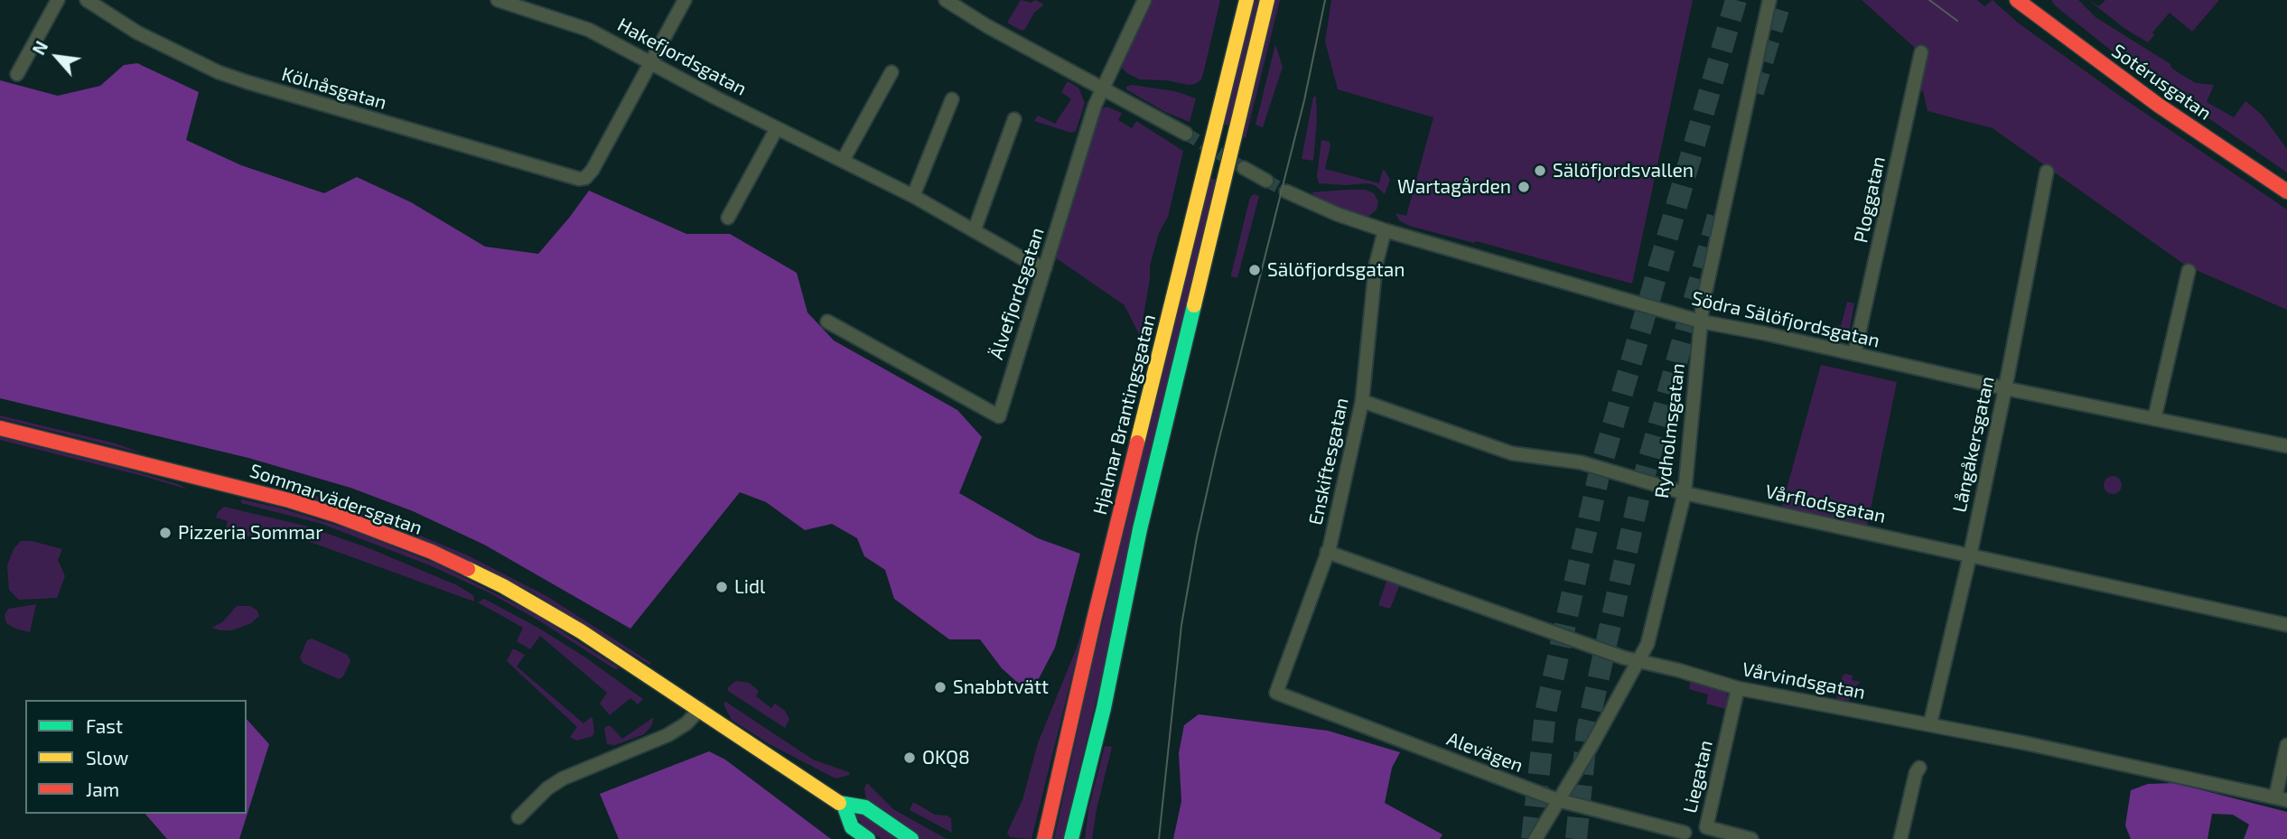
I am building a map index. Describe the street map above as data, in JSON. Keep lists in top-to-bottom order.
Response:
{
  "streets": {
    "main road": ["Sotérusgatan", "Hjalmar Brantingsgatan", "Sommarvädersgatan"],
    "street": [
      "Hakefjordsgatan",
      "Kölnåsgatan",
      "Ploggatan",
      "Älvefjordsgatan",
      "Södra Sälöfjordsgatan",
      "Rydholmsgatan",
      "Långåkersgatan",
      "Enskiftesgatan",
      "Vårflodsgatan",
      "Vårvindsgatan",
      "Alevägen",
      "Liegatan"
    ]
  },
  "crossings": [
    ["Hakefjordsgatan", "Kölnåsgatan"],
    ["Hakefjordsgatan", "Älvefjordsgatan"],
    ["Ploggatan", "Södra Sälöfjordsgatan"],
    ["Södra Sälöfjordsgatan", "Rydholmsgatan"],
    ["Södra Sälöfjordsgatan", "Långåkersgatan"],
    ["Södra Sälöfjordsgatan", "Enskiftesgatan"],
    ["Rydholmsgatan", "Vårflodsgatan"],
    ["Rydholmsgatan", "Vårvindsgatan"],
    ["Rydholmsgatan", "Alevägen"],
    ["Långåkersgatan", "Vårflodsgatan"],
    ["Långåkersgatan", "Vårvindsgatan"],
    ["Enskiftesgatan", "Vårflodsgatan"],
    ["Enskiftesgatan", "Vårvindsgatan"],
    ["Enskiftesgatan", "Alevägen"],
    ["Vårvindsgatan", "Liegatan"]
  ],
  "places": [
    "Sälöfjordsvallen",
    "Wartagården",
    "Sälöfjordsgatan",
    "Pizzeria Sommar",
    "Lidl",
    "Snabbtvätt",
    "OKQ8"
  ],
  "legend": ["Fast", "Slow", "Jam"],
  "north": "top left"
}
